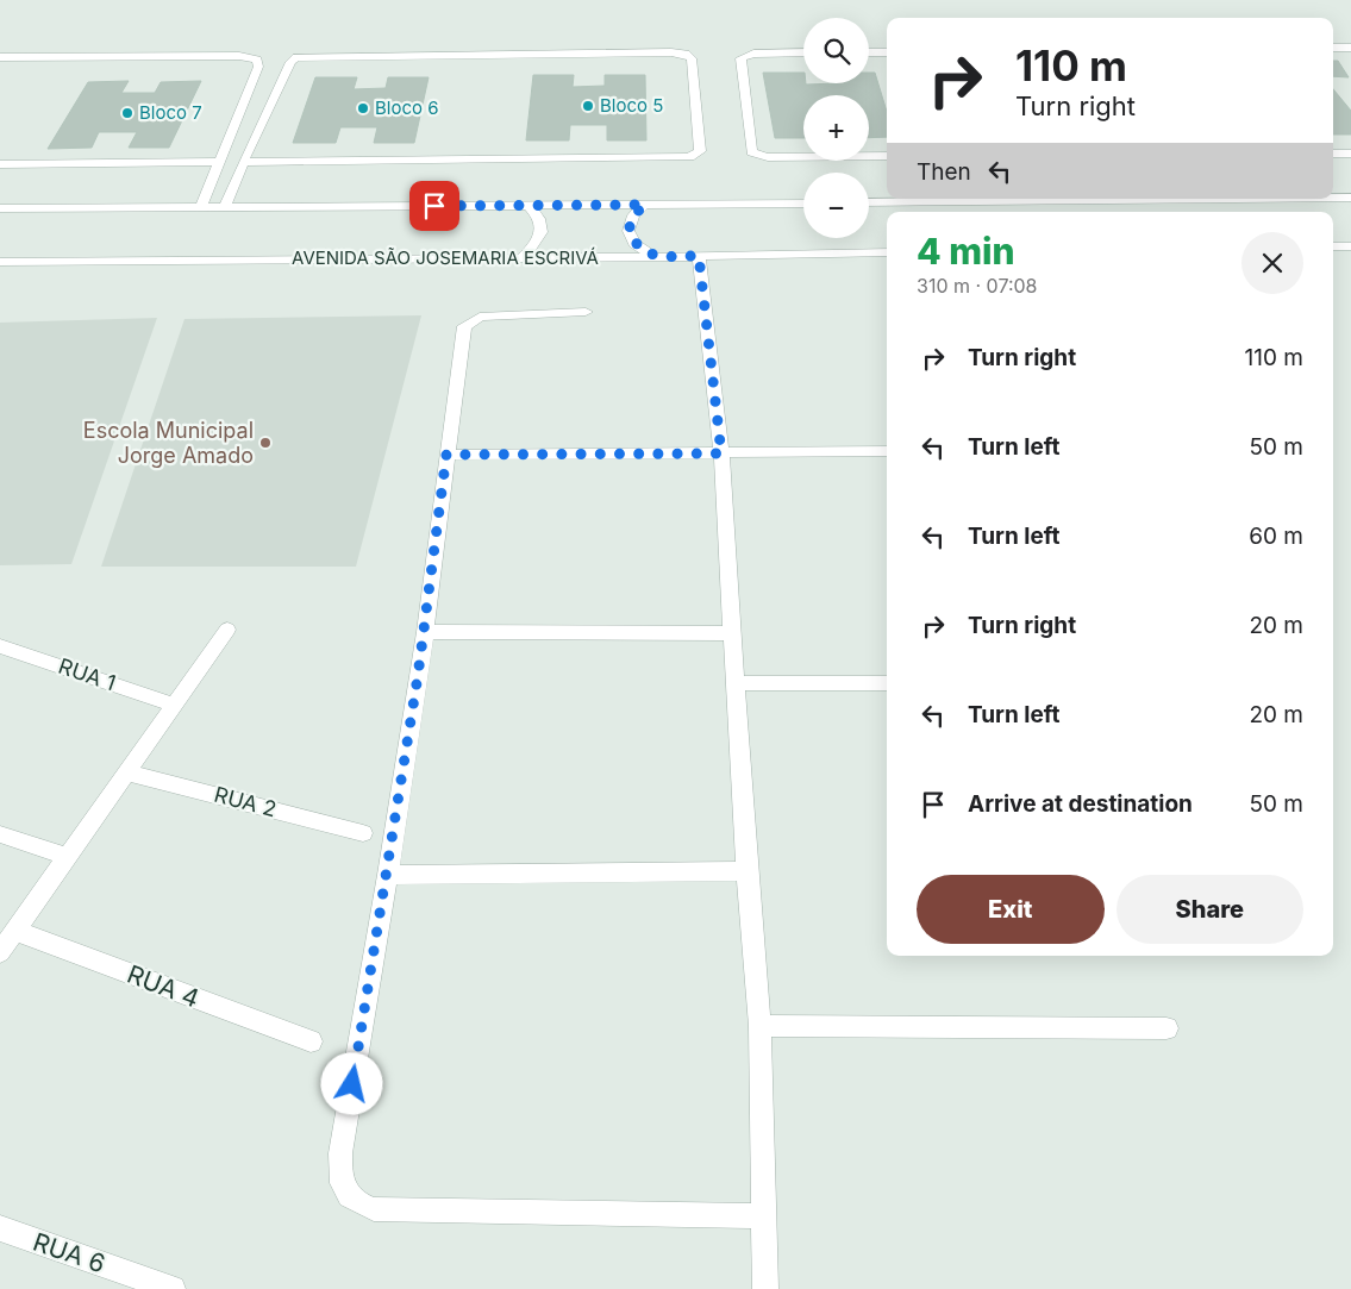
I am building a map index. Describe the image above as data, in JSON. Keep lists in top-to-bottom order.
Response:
{
  "streets": {
    "street": [
      "AVENIDA SÃO JOSEMARIA ESCRIVÁ",
      "RUA 1",
      "RUA 2",
      "RUA 4",
      "RUA 6"
    ]
  },
  "places": [
    "Bloco 5",
    "Bloco 6",
    "Bloco 7",
    "Escola Municipal Jorge Amado"
  ],
  "page": {
    "map_buttons": ["+", "−"],
    "turn": ["110 m", "Turn right"],
    "then": "Then",
    "heading": ["4 min", "310 m · 07:08"],
    "list": [
      {
        "name": "Turn right",
        "value": "110 m"
      },
      {
        "name": "Turn left",
        "value": "50 m"
      },
      {
        "name": "Turn left",
        "value": "60 m"
      },
      {
        "name": "Turn right",
        "value": "20 m"
      },
      {
        "name": "Turn left",
        "value": "20 m"
      },
      {
        "name": "Arrive at destination",
        "value": "50 m"
      }
    ],
    "buttons": ["Exit", "Share"]
  }
}
